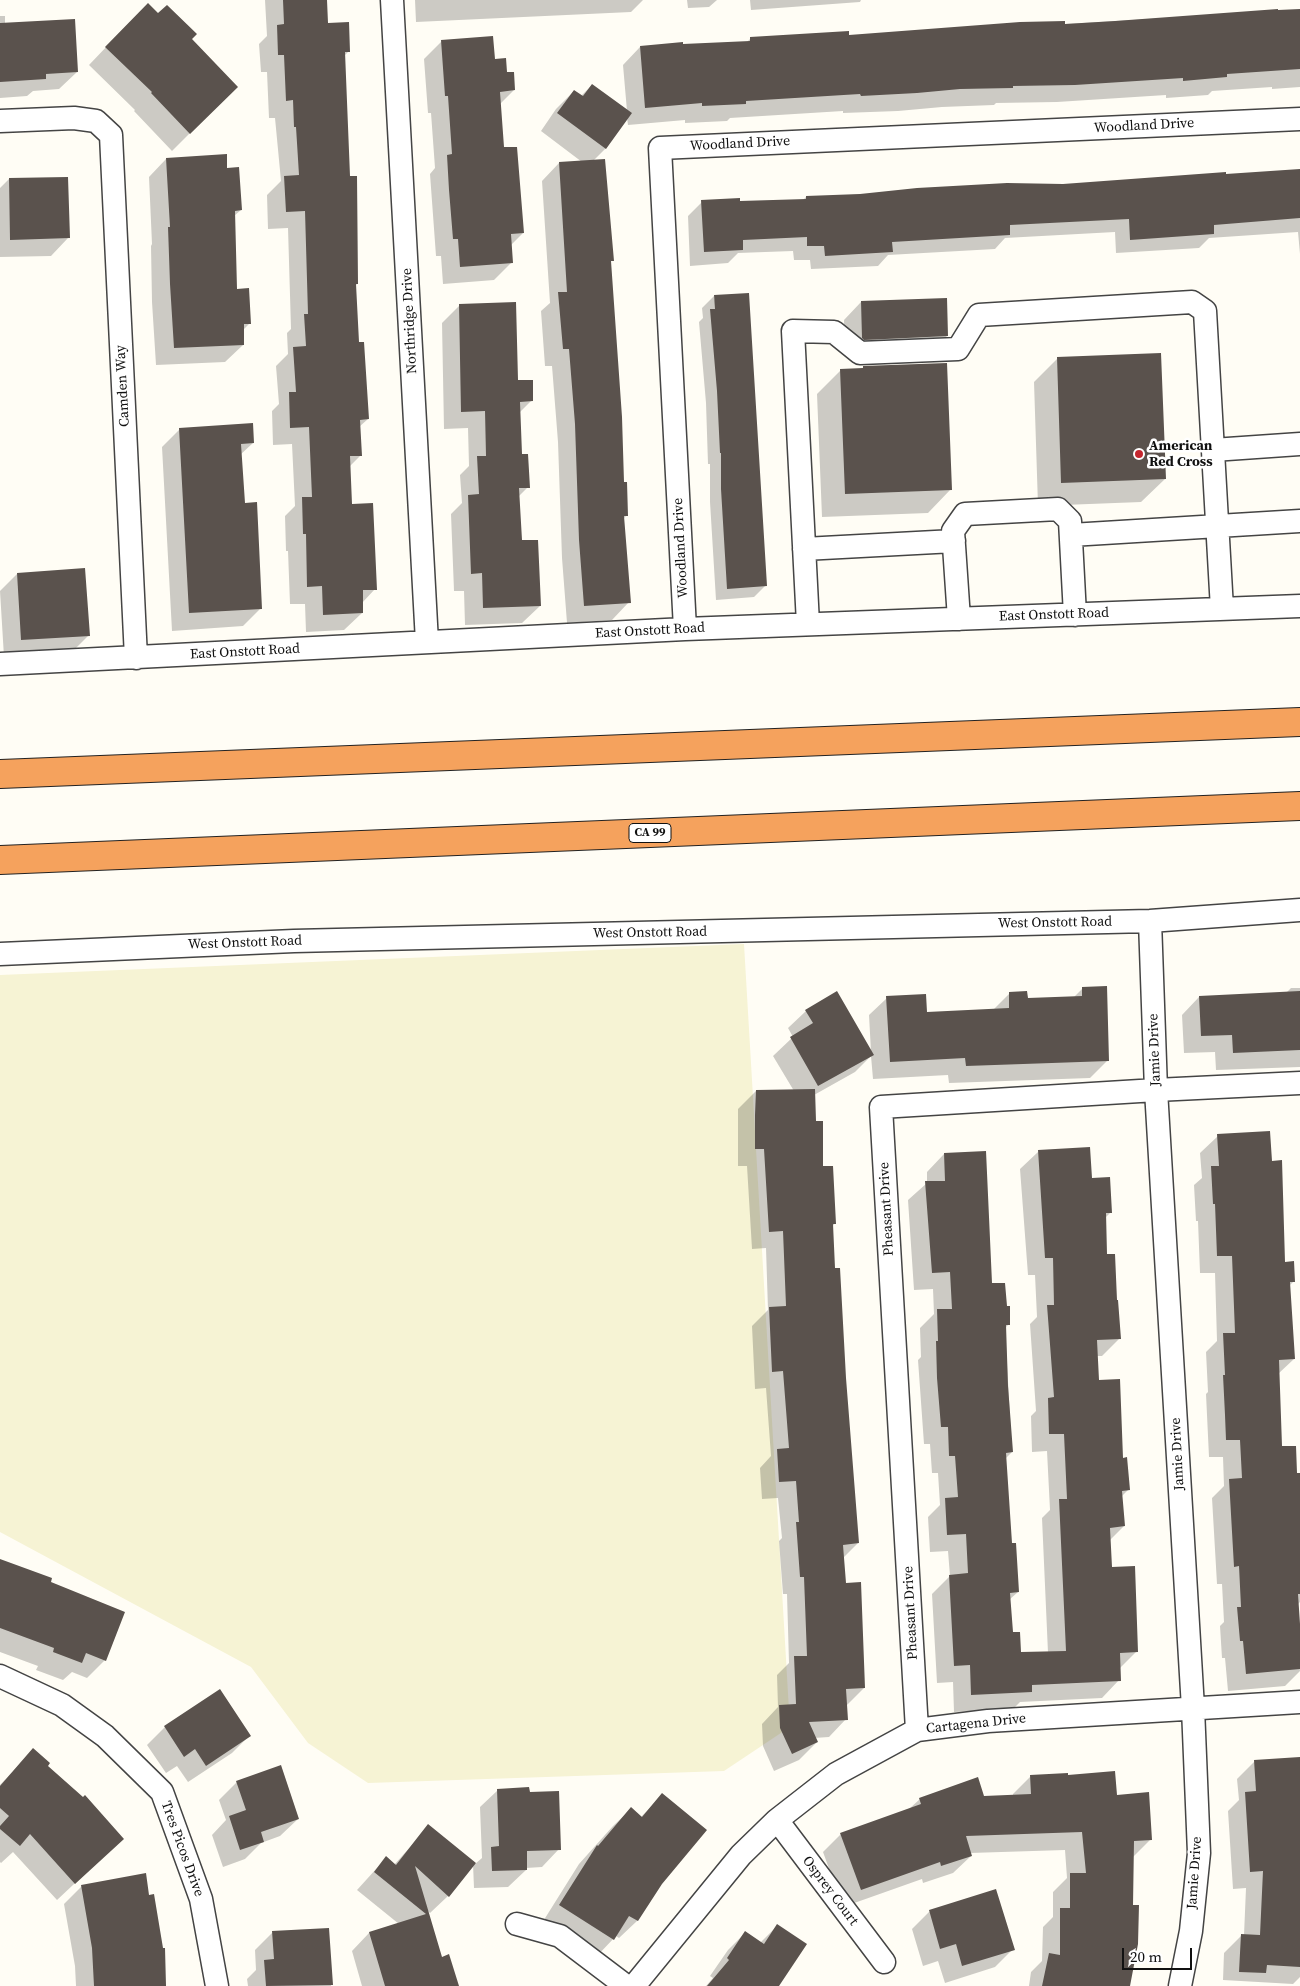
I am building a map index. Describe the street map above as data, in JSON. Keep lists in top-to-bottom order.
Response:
{
  "streets": {
    "highway": ["CA 99"],
    "street": [
      "Woodland Drive",
      "Northridge Drive",
      "Camden Way",
      "East Onstott Road",
      "West Onstott Road",
      "Jamie Drive",
      "Pheasant Drive",
      "Cartagena Drive",
      "Tres Picos Drive",
      "Osprey Court"
    ]
  },
  "crossings": [
    ["Woodland Drive", "East Onstott Road"],
    ["Northridge Drive", "East Onstott Road"],
    ["Camden Way", "East Onstott Road"],
    ["West Onstott Road", "Jamie Drive"],
    ["Jamie Drive", "Pheasant Drive"],
    ["Jamie Drive", "Cartagena Drive"],
    ["Pheasant Drive", "Cartagena Drive"],
    ["Cartagena Drive", "Osprey Court"]
  ],
  "places": ["American Red Cross"],
  "scale_bar": "20 m"
}
